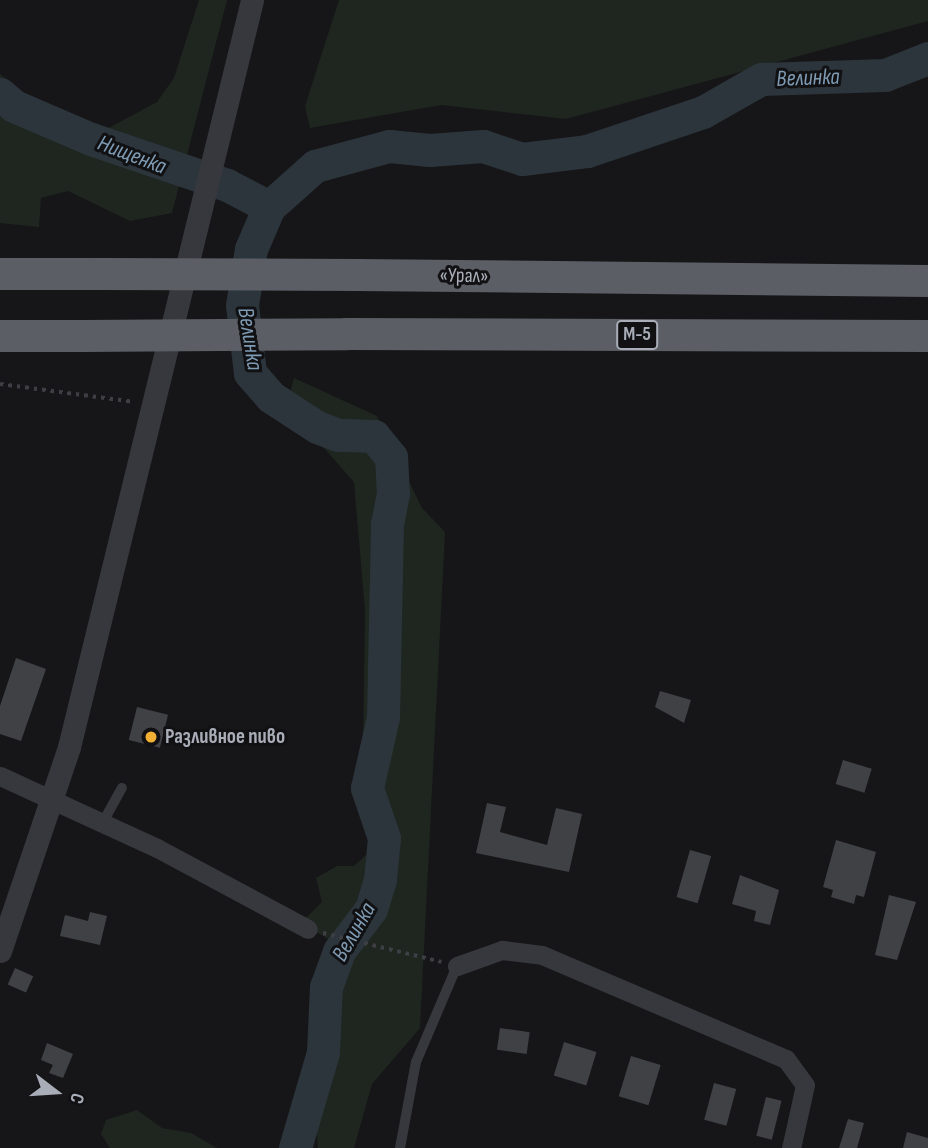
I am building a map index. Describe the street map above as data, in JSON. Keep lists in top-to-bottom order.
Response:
{
  "streets": {
    "highway": ["«Урал»", "М-5"]
  },
  "water": ["Велинка", "Нищенка"],
  "places": ["Разливное пиво"],
  "north": "right"
}
